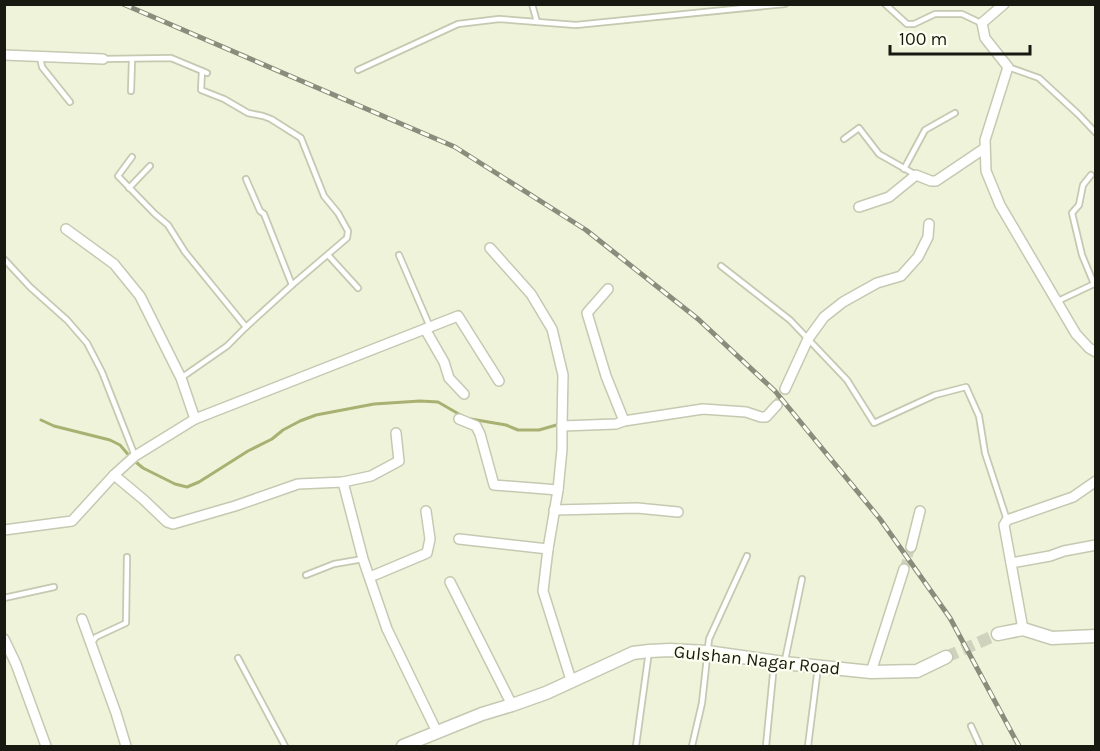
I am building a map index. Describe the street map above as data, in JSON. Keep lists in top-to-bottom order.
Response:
{
  "streets": {
    "street": ["Gulshan Nagar Road"]
  },
  "scale_bar": "100 m"
}
